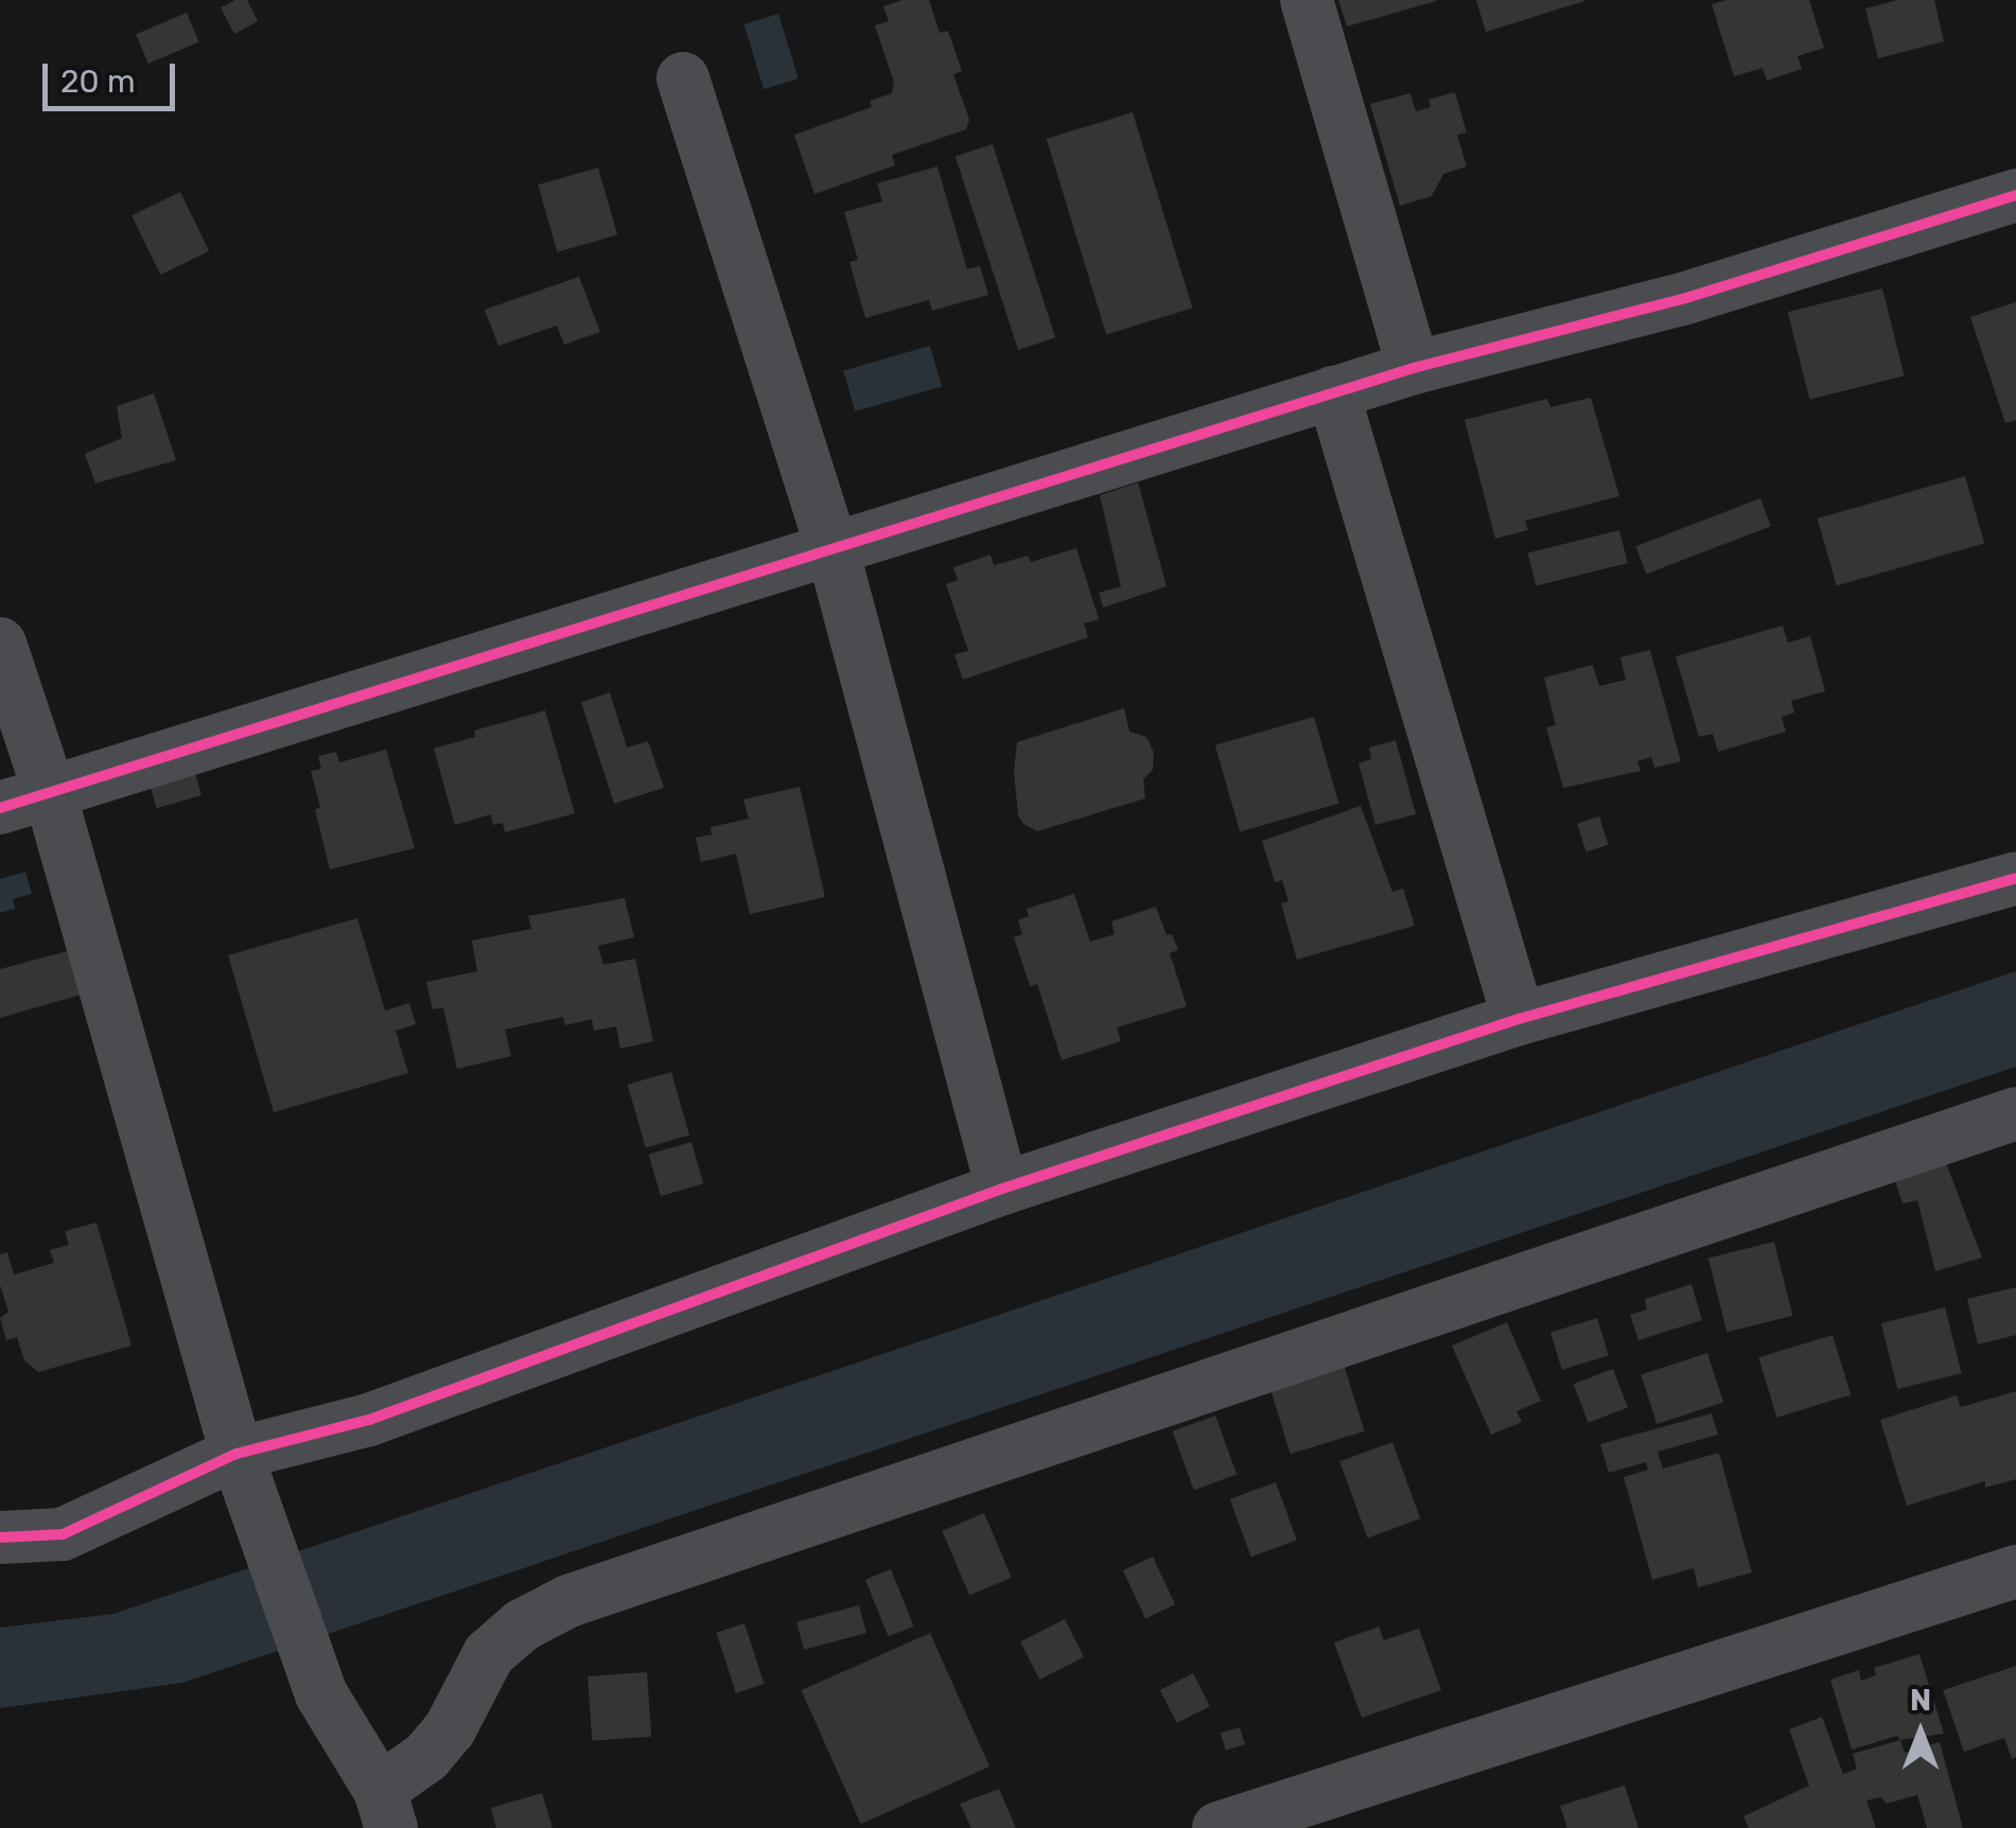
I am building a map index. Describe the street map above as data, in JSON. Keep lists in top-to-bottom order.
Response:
{
  "scale_bar": "20 m",
  "north": "top"
}
